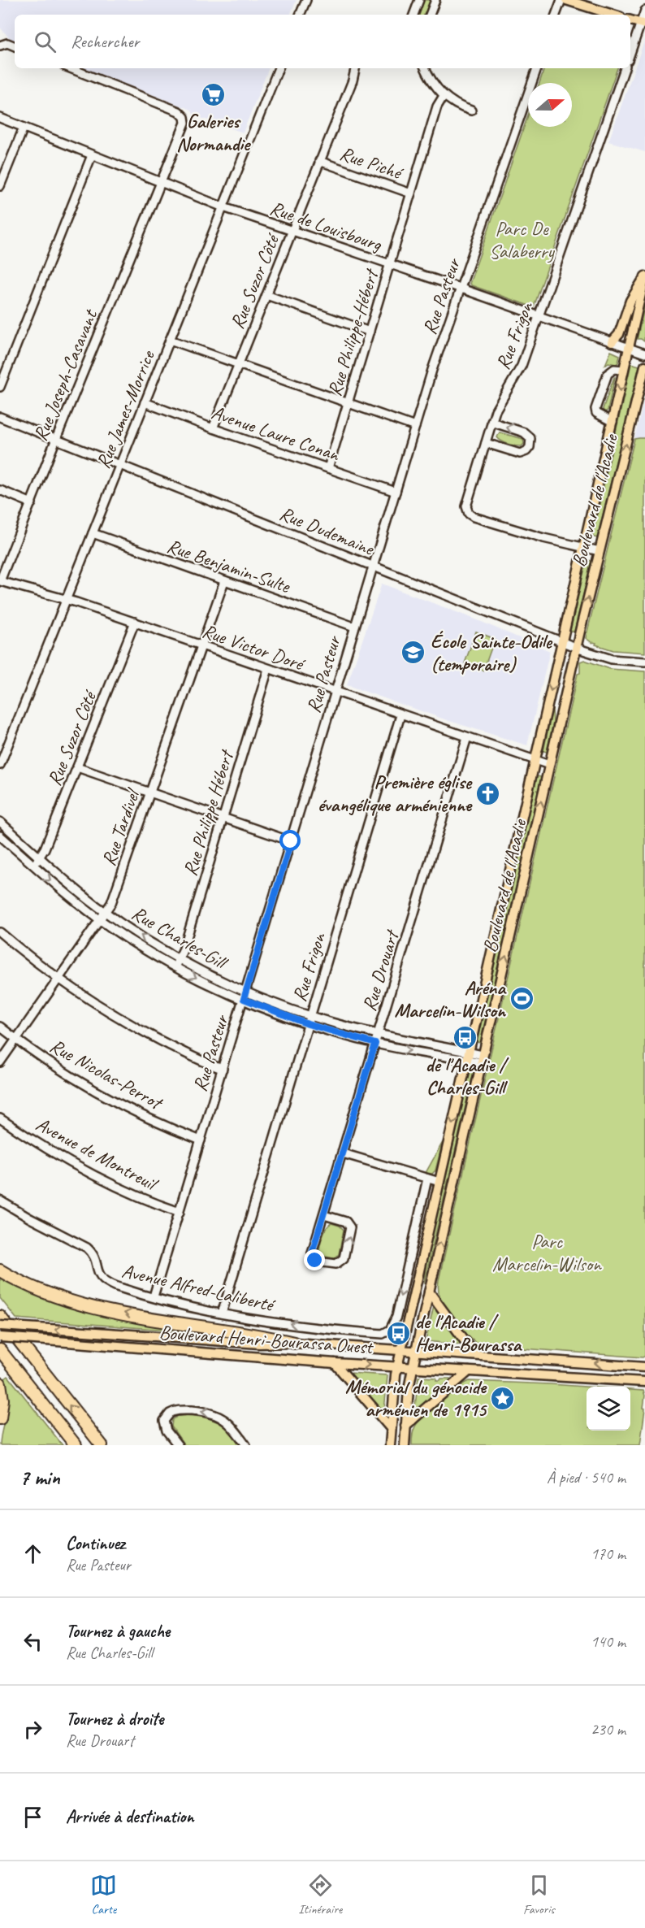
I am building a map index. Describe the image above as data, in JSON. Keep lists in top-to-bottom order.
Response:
{
  "streets": {
    "main road": ["Boulevard de l'Acadie", "Boulevard Henri-Bourassa Ouest"],
    "street": [
      "Rue Piché",
      "Rue de Louisbourg",
      "Rue Suzor Côté",
      "Rue Pasteur",
      "Rue Philippe-Hébert",
      "Rue Frigon",
      "Rue Joseph-Casavant",
      "Rue James-Morrice",
      "Avenue Laure Conan",
      "Rue Dudemaine",
      "Rue Benjamin-Sulte",
      "Rue Victor Doré",
      "Rue Philippe Hébert",
      "Rue Tardivel",
      "Rue Charles-Gill",
      "Rue Drouart",
      "Rue Nicolas-Perrot",
      "Avenue de Montreuil",
      "Avenue Alfred-Laliberté"
    ]
  },
  "crossings": [
    ["Rue Piché", "Rue Suzor Côté"],
    ["Rue Piché", "Rue Philippe-Hébert"],
    ["Rue de Louisbourg", "Rue Suzor Côté"],
    ["Rue de Louisbourg", "Rue Pasteur"],
    ["Rue de Louisbourg", "Rue Philippe-Hébert"],
    ["Rue de Louisbourg", "Rue Frigon"],
    ["Rue de Louisbourg", "Rue Joseph-Casavant"],
    ["Rue de Louisbourg", "Rue James-Morrice"],
    ["Rue de Louisbourg", "Boulevard de l'Acadie"],
    ["Rue Suzor Côté", "Avenue Laure Conan"],
    ["Rue Suzor Côté", "Rue Victor Doré"],
    ["Rue Suzor Côté", "Rue Charles-Gill"],
    ["Rue Pasteur", "Avenue Laure Conan"],
    ["Rue Pasteur", "Rue Dudemaine"],
    ["Rue Pasteur", "Rue Benjamin-Sulte"],
    ["Rue Pasteur", "Rue Victor Doré"],
    ["Rue Pasteur", "Rue Charles-Gill"],
    ["Rue Pasteur", "Rue Nicolas-Perrot"],
    ["Rue Pasteur", "Avenue de Montreuil"],
    ["Rue Pasteur", "Avenue Alfred-Laliberté"],
    ["Rue Philippe-Hébert", "Avenue Laure Conan"],
    ["Rue Frigon", "Boulevard de l'Acadie"],
    ["Rue Frigon", "Rue Victor Doré"],
    ["Rue Frigon", "Rue Charles-Gill"],
    ["Rue Frigon", "Avenue Alfred-Laliberté"],
    ["Rue Joseph-Casavant", "Rue Dudemaine"],
    ["Rue Joseph-Casavant", "Rue Victor Doré"],
    ["Rue James-Morrice", "Avenue Laure Conan"],
    ["Rue James-Morrice", "Rue Dudemaine"],
    ["Rue James-Morrice", "Rue Benjamin-Sulte"],
    ["Rue James-Morrice", "Rue Victor Doré"],
    ["Boulevard de l'Acadie", "Rue Dudemaine"],
    ["Boulevard de l'Acadie", "Rue Victor Doré"],
    ["Boulevard de l'Acadie", "Rue Charles-Gill"],
    ["Boulevard de l'Acadie", "Boulevard Henri-Bourassa Ouest"],
    ["Rue Benjamin-Sulte", "Rue Tardivel"],
    ["Rue Victor Doré", "Rue Philippe Hébert"],
    ["Rue Victor Doré", "Rue Tardivel"],
    ["Rue Victor Doré", "Rue Drouart"],
    ["Rue Philippe Hébert", "Rue Charles-Gill"],
    ["Rue Tardivel", "Rue Charles-Gill"],
    ["Rue Tardivel", "Rue Nicolas-Perrot"],
    ["Rue Charles-Gill", "Rue Drouart"]
  ],
  "parks": ["Parc De Salaberry", "Parc Marcelin-Wilson"],
  "places": {
    "supermarket": ["Galeries Normandie"],
    "school or university": ["École Sainte-Odile (temporaire)"],
    "church": ["Première église évangélique arménienne"],
    "sports": ["Aréna Marcelin-Wilson"],
    "bus stop": ["de l'Acadie / Charles-Gill", "de l'Acadie / Henri-Bourassa"],
    "place": ["Mémorial du génocide arménien de 1915"]
  },
  "north": "right",
  "page": {
    "search": "Rechercher",
    "heading": ["7 min", "À pied · 540 m"],
    "list": [
      ["Continuez", "Rue Pasteur", "170 m"],
      ["Tournez à gauche", "Rue Charles-Gill", "140 m"],
      ["Tournez à droite", "Rue Drouart", "230 m"],
      "Arrivée à destination"
    ],
    "nav": ["Carte", "Itinéraire", "Favoris"]
  }
}
